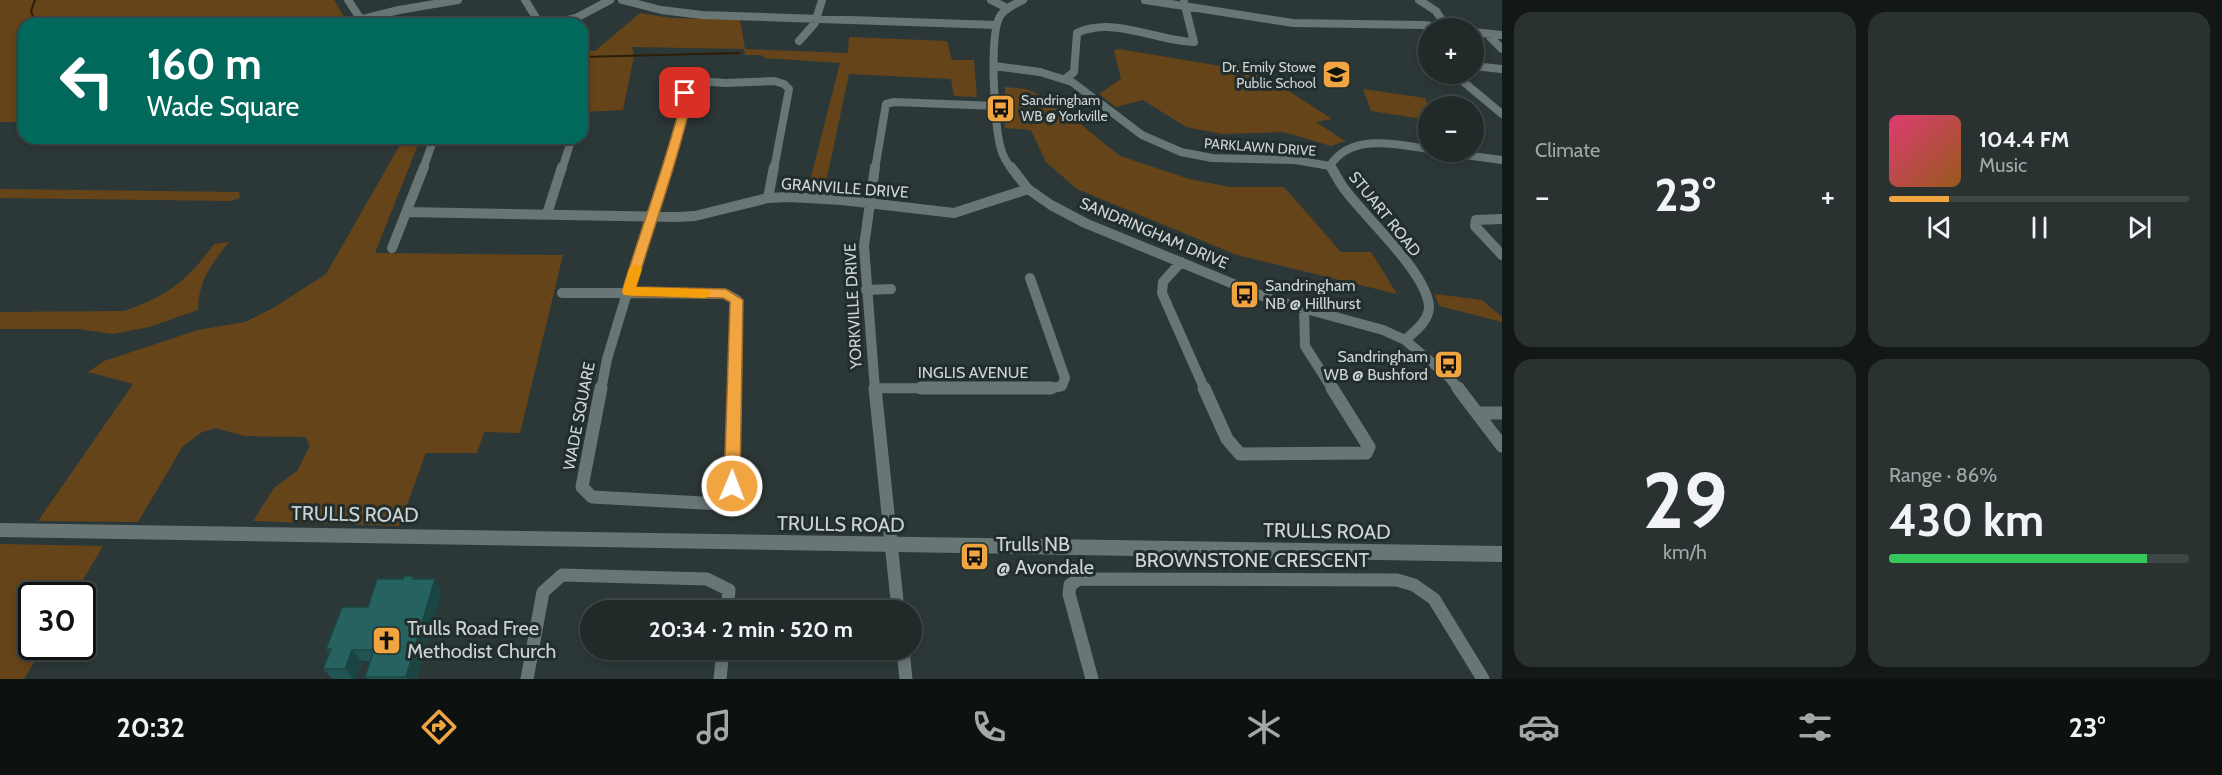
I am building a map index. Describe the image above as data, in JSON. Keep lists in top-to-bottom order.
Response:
{
  "streets": {
    "street": [
      "PARKLAWN DRIVE",
      "GRANVILLE DRIVE",
      "STUART ROAD",
      "SANDRINGHAM DRIVE",
      "YORKVILLE DRIVE",
      "INGLIS AVENUE",
      "WADE SQUARE",
      "TRULLS ROAD",
      "BROWNSTONE CRESCENT"
    ]
  },
  "crossings": [
    ["PARKLAWN DRIVE", "STUART ROAD"],
    ["PARKLAWN DRIVE", "SANDRINGHAM DRIVE"],
    ["GRANVILLE DRIVE", "SANDRINGHAM DRIVE"],
    ["GRANVILLE DRIVE", "YORKVILLE DRIVE"],
    ["GRANVILLE DRIVE", "WADE SQUARE"],
    ["STUART ROAD", "SANDRINGHAM DRIVE"],
    ["SANDRINGHAM DRIVE", "YORKVILLE DRIVE"],
    ["YORKVILLE DRIVE", "INGLIS AVENUE"],
    ["YORKVILLE DRIVE", "TRULLS ROAD"]
  ],
  "places": {
    "school or university": ["Dr. Emily Stowe Public School"],
    "bus stop": [
      "Sandringham WB @ Yorkville",
      "Sandringham NB @ Hillhurst",
      "Sandringham WB @ Bushford",
      "Trulls NB @ Avondale"
    ],
    "church": ["Trulls Road Free Methodist Church"]
  },
  "page": {
    "tile": [
      "Climate",
      ["29", "km/h"],
      ["Range · 86%", "430 km"]
    ],
    "map_buttons": ["+", "−"],
    "turn": ["160 m", "Wade Square"],
    "song": ["104.4 FM", "Music"],
    "heat": ["−", "23°", "+"],
    "limit": "30",
    "trip": "20:34 · 2 min · 520 m",
    "tabs": ["20:32", "23°"]
  }
}
